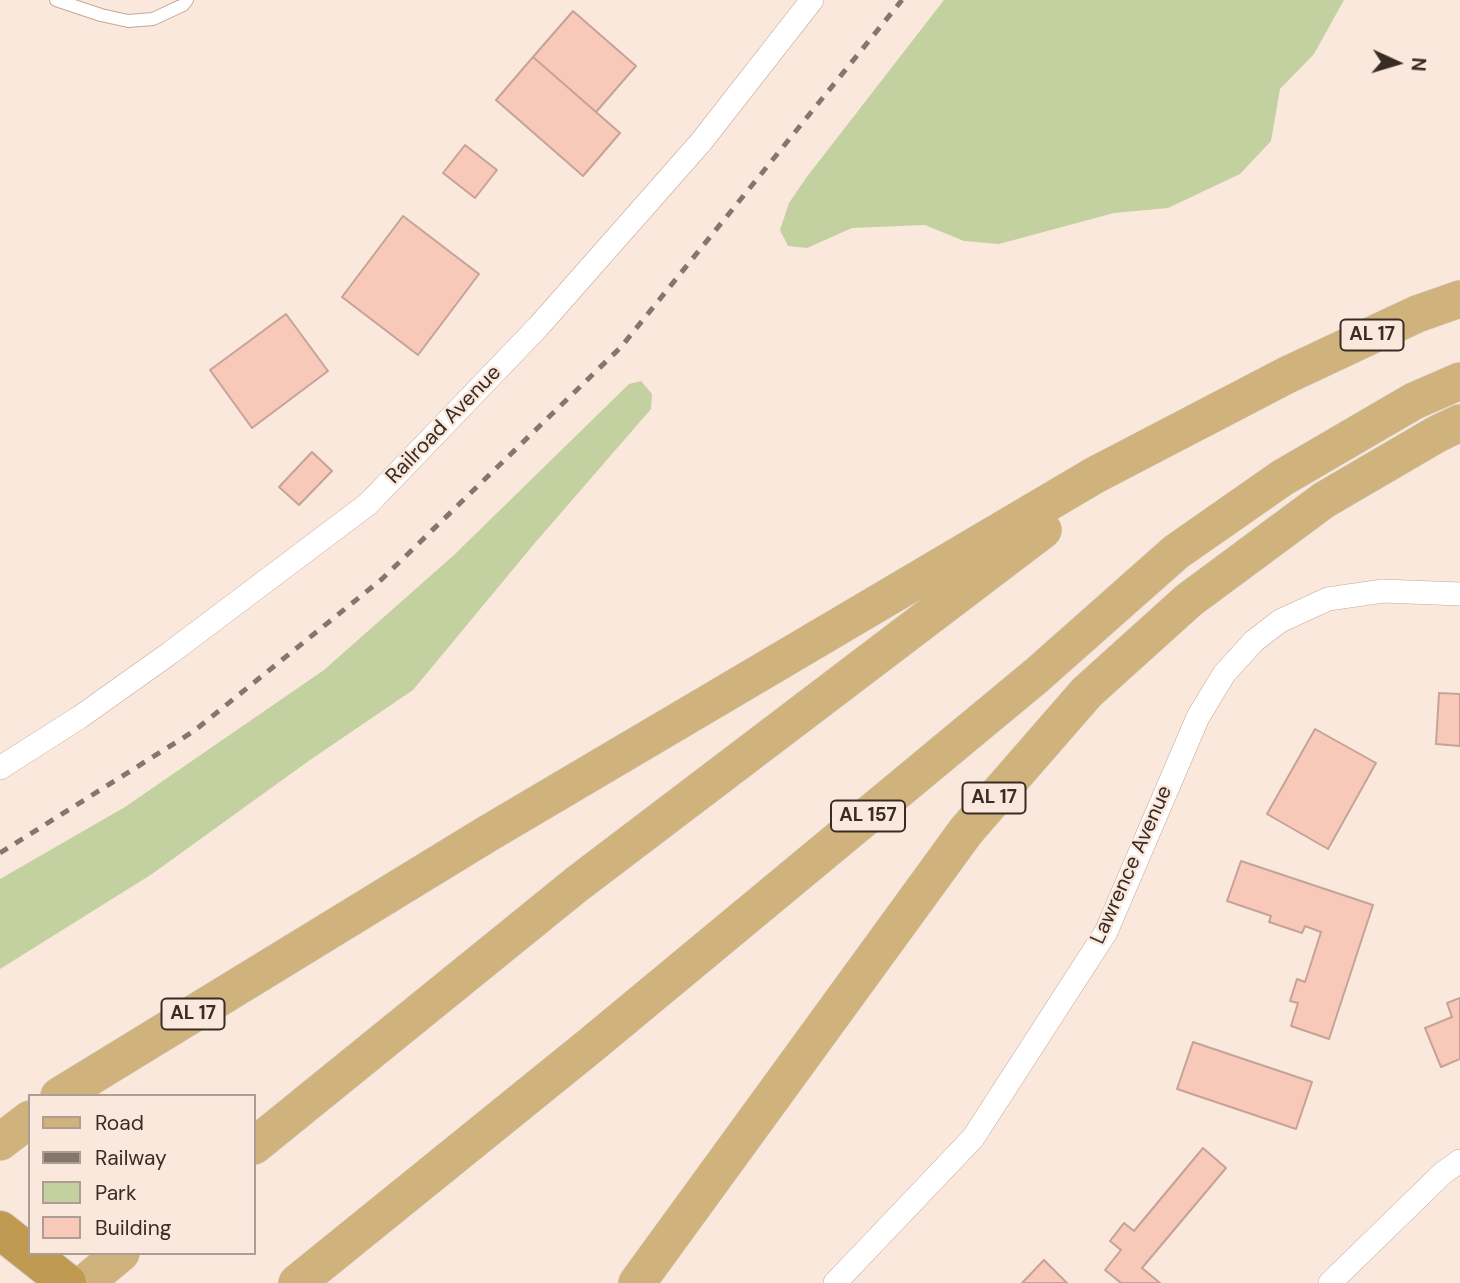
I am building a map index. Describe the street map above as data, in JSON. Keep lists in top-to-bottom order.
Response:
{
  "streets": {
    "main road": ["AL 17", "AL 157"],
    "street": ["Railroad Avenue", "Lawrence Avenue"]
  },
  "legend": [
    "Road",
    "Railway",
    "Park",
    "Building"
  ],
  "north": "right"
}
